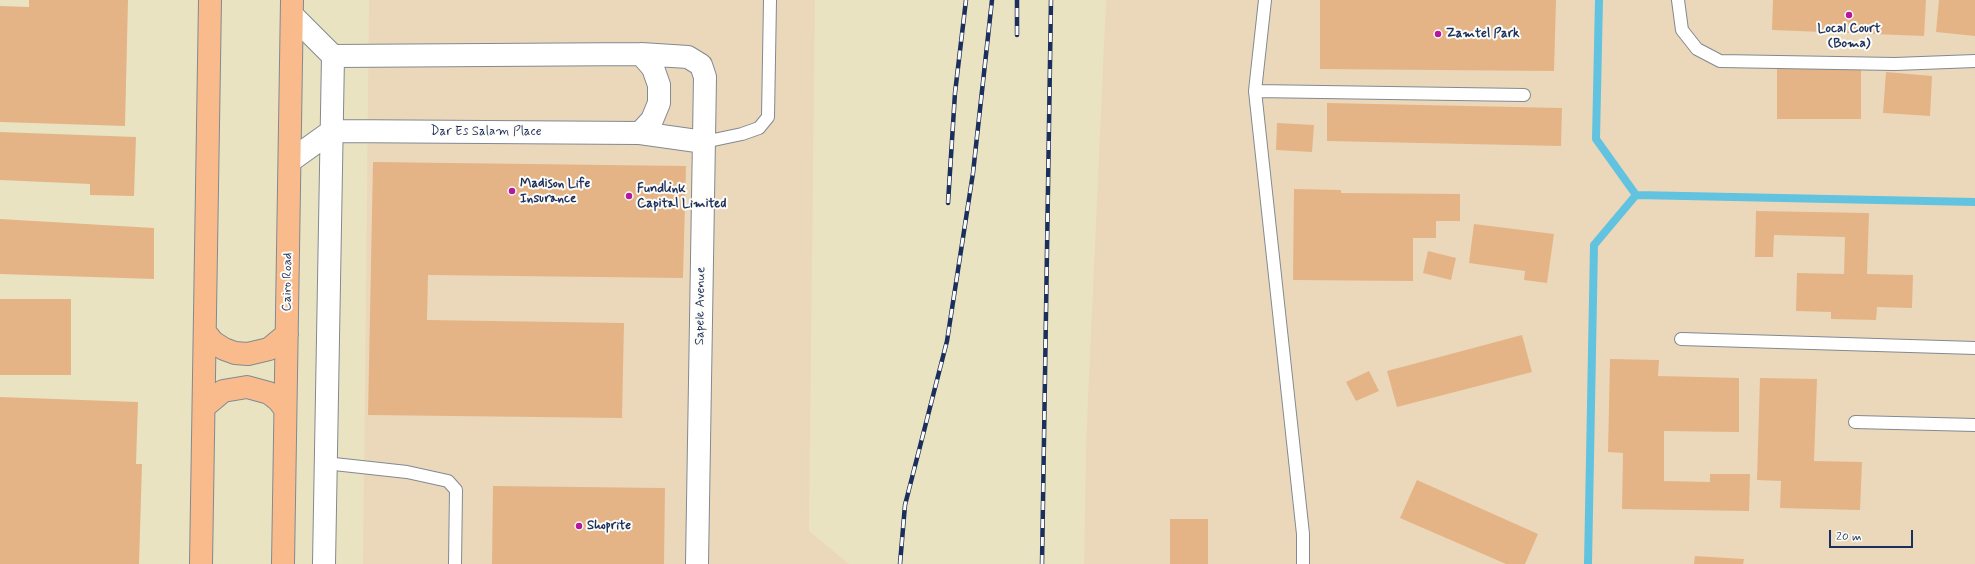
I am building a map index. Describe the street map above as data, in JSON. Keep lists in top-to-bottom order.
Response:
{
  "streets": {
    "main road": ["Cairo Road"],
    "street": ["Dar Es Salam Place", "Sapele Avenue"]
  },
  "crossings": [
    ["Dar Es Salam Place", "Sapele Avenue"]
  ],
  "places": [
    "Local Court (Boma)",
    "Zamtel Park",
    "Madison Life Insurance",
    "Fundlink Capital Limited",
    "Shoprite"
  ],
  "scale_bar": "20 m"
}
